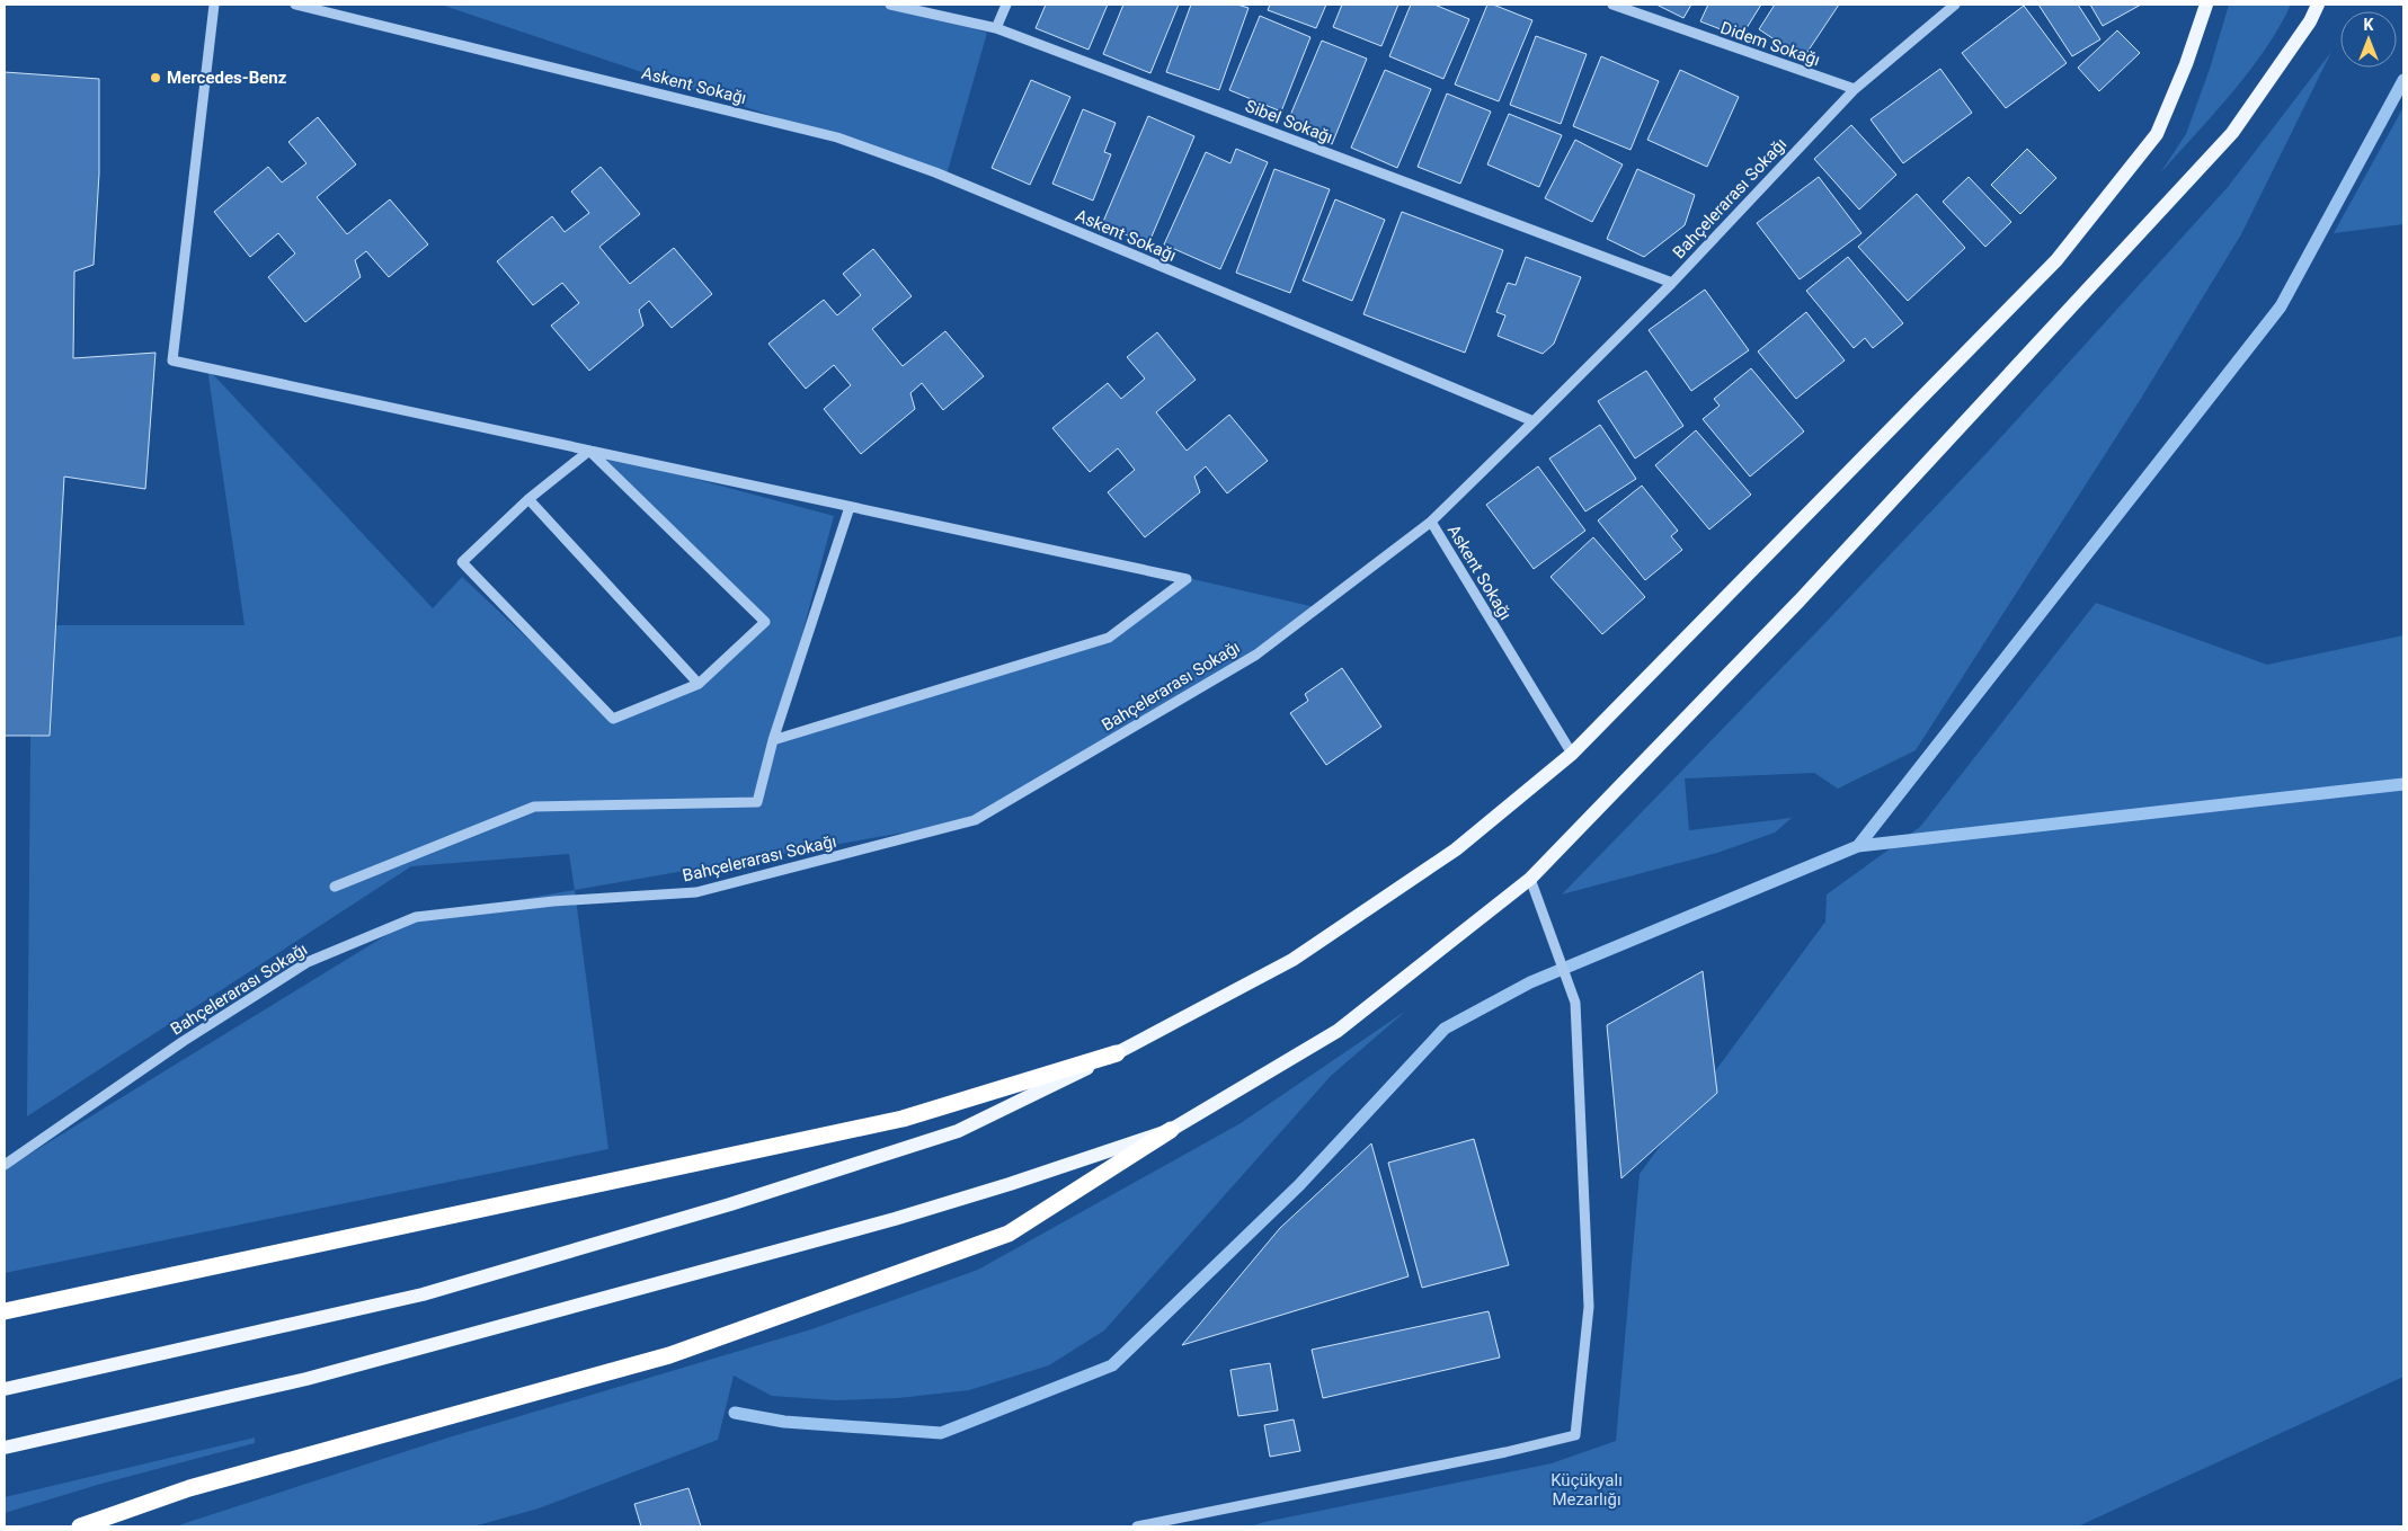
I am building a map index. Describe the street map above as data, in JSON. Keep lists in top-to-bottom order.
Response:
{
  "streets": {
    "street": [
      "Didem Sokağı",
      "Askent Sokağı",
      "Sibel Sokağı",
      "Bahçelerarası Sokağı"
    ]
  },
  "crossings": [
    ["Didem Sokağı", "Bahçelerarası Sokağı"],
    ["Askent Sokağı", "Bahçelerarası Sokağı"],
    ["Sibel Sokağı", "Bahçelerarası Sokağı"]
  ],
  "parks": ["Küçükyalı Mezarlığı"],
  "places": ["Mercedes-Benz"],
  "north": "top"
}
